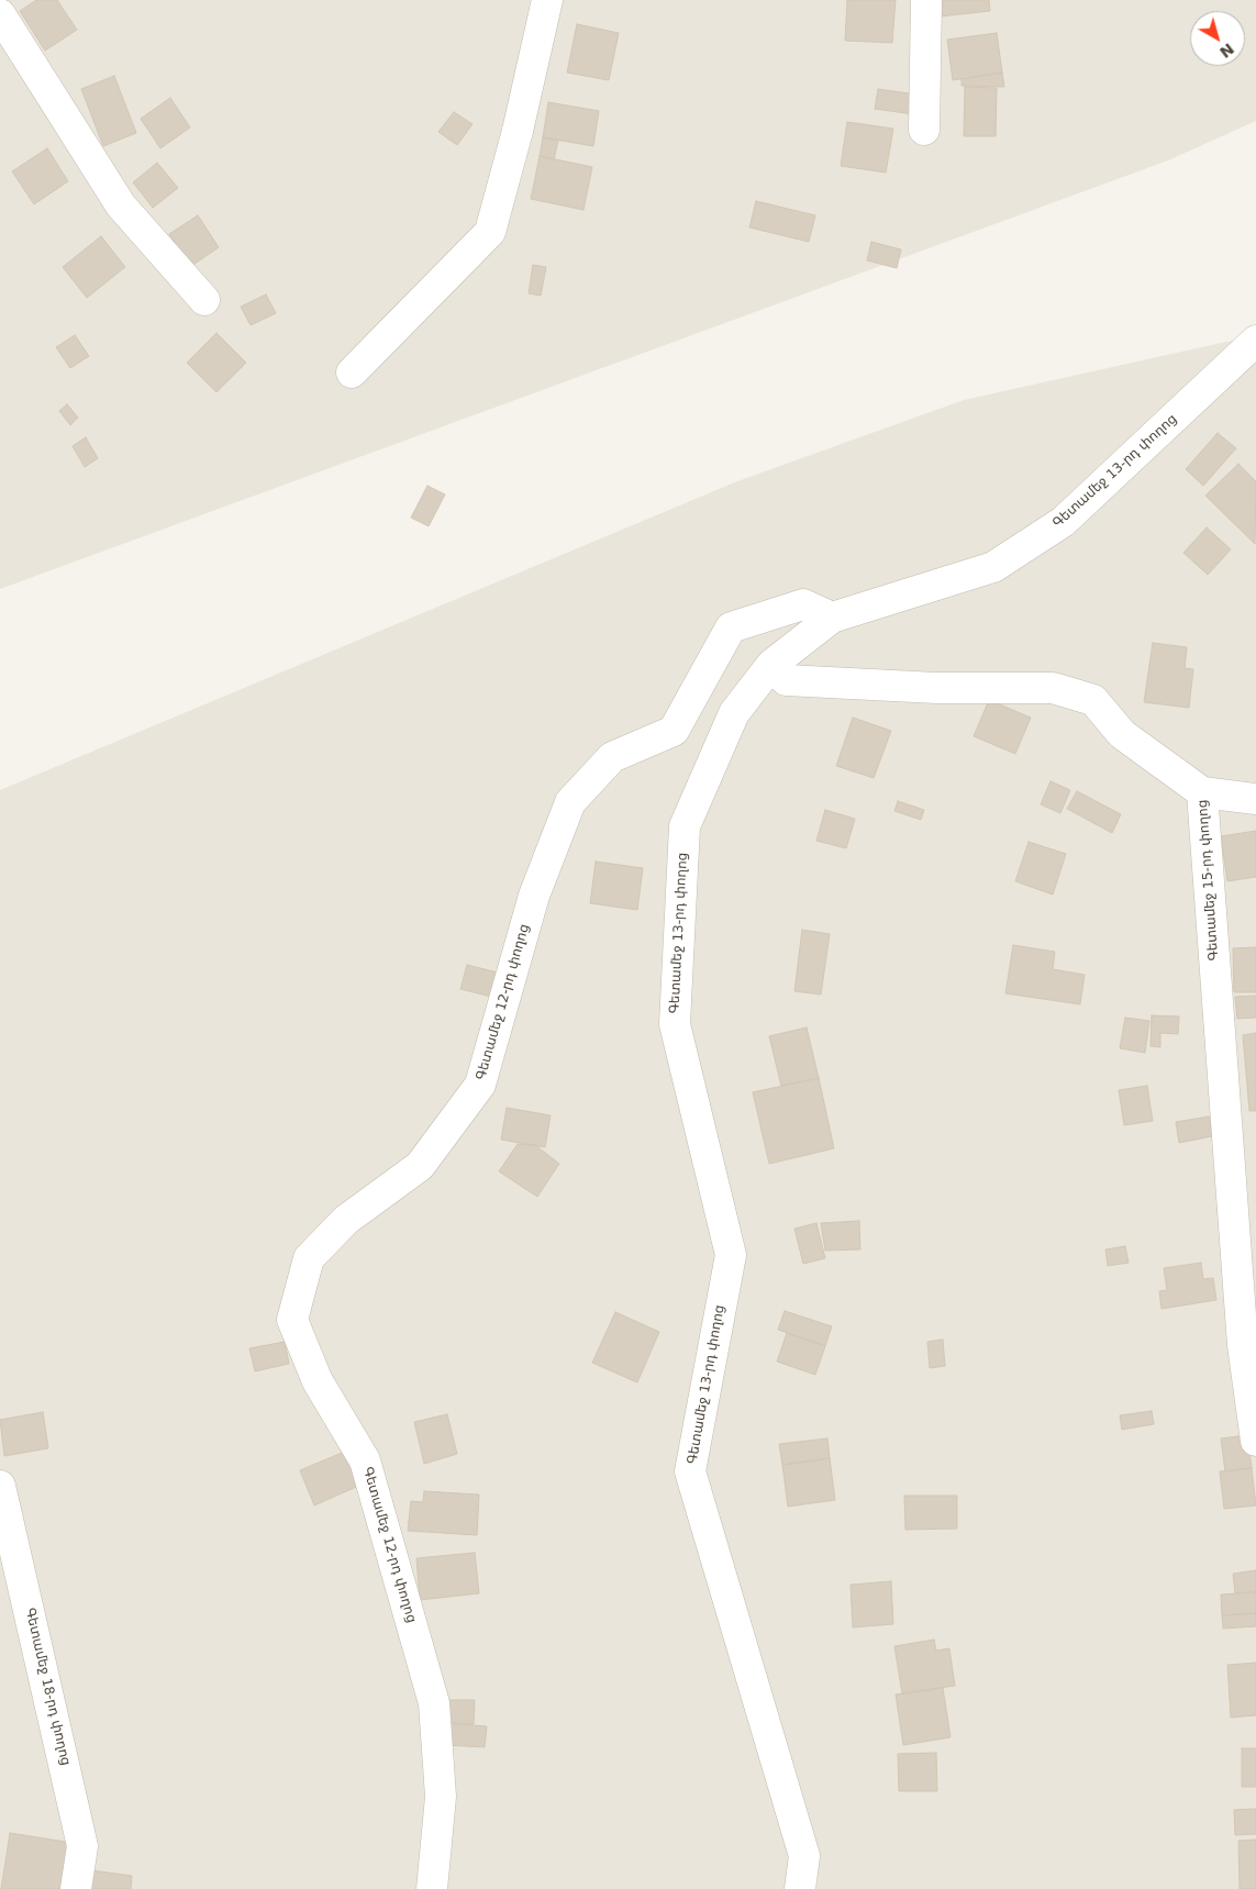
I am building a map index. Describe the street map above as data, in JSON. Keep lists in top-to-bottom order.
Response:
{
  "streets": {
    "street": [
      "Գետամեջ 13-րդ փողոց",
      "Գետամեջ 15-րդ փողոց",
      "Գետամեջ 12-րդ փողոց",
      "Գետամեջ 18-րդ փողոց"
    ]
  },
  "crossings": [
    ["Գետամեջ 13-րդ փողոց", "Գետամեջ 15-րդ փողոց"],
    ["Գետամեջ 13-րդ փողոց", "Գետամեջ 12-րդ փողոց"]
  ],
  "north": "bottom right"
}
